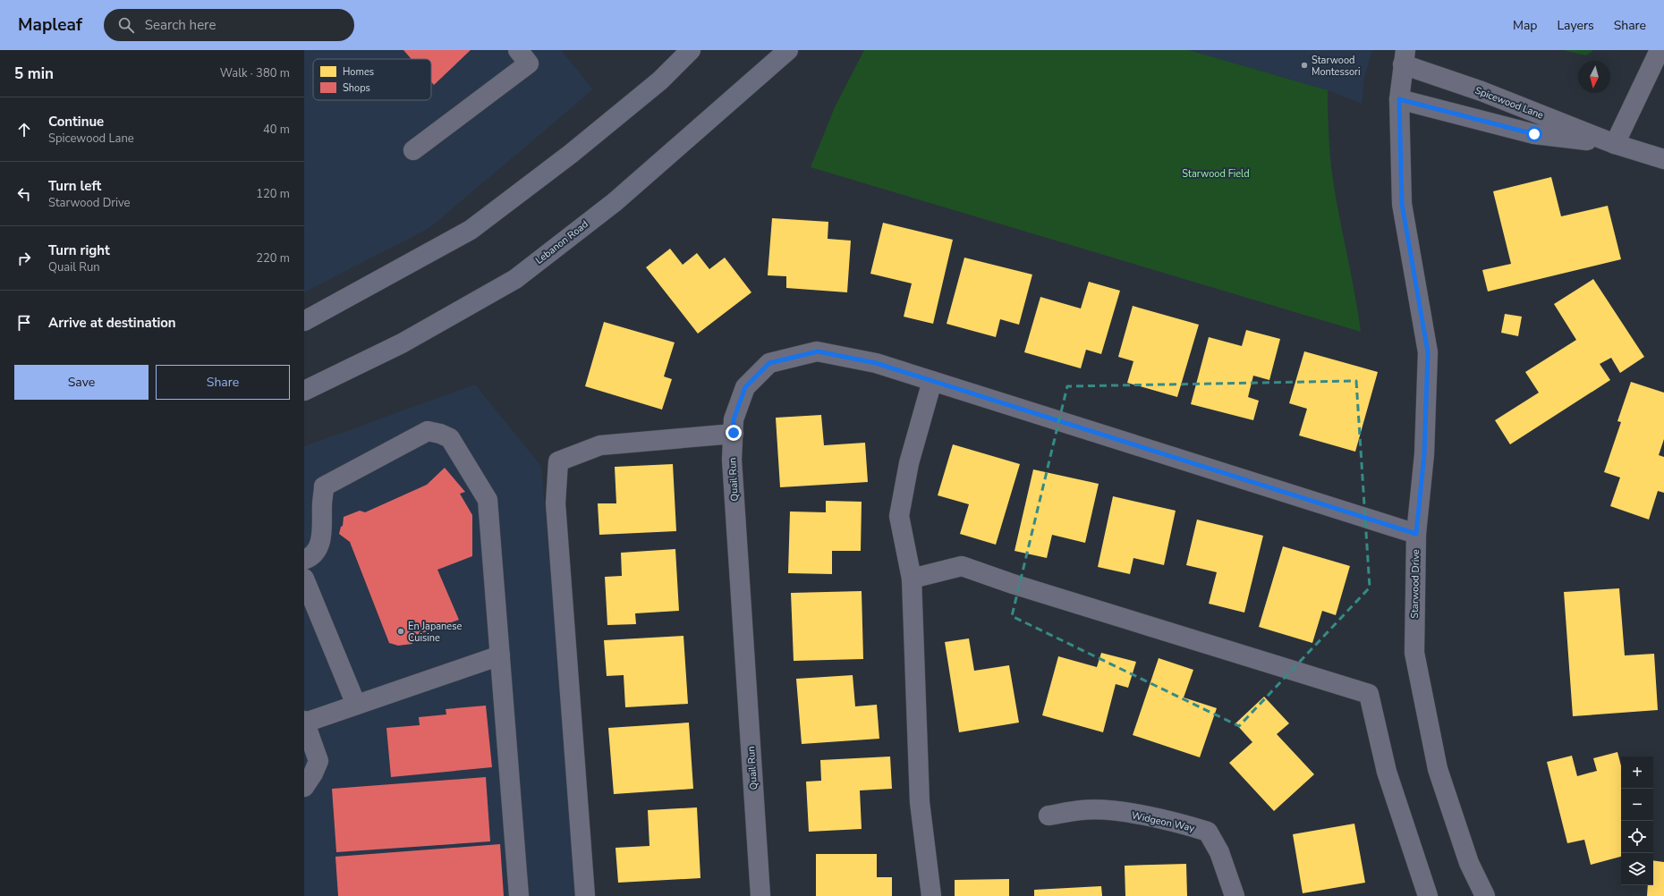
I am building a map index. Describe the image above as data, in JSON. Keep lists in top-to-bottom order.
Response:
{
  "streets": {
    "main road": ["Lebanon Road"],
    "street": [
      "Spicewood Lane",
      "Quail Run",
      "Starwood Drive",
      "Widgeon Way"
    ]
  },
  "crossings": [
    ["Spicewood Lane", "Starwood Drive"],
    ["Quail Run", "Starwood Drive"]
  ],
  "parks": ["Starwood Field"],
  "places": ["Starwood Montessori", "En Japanese Cuisine"],
  "legend": ["Homes", "Shops"],
  "north": "bottom",
  "page": {
    "header": "Mapleaf",
    "search": "Search here",
    "nav": ["Map", "Layers", "Share"],
    "heading": ["5 min", "Walk · 380 m"],
    "list": [
      ["Continue", "Spicewood Lane", "40 m"],
      ["Turn left", "Starwood Drive", "120 m"],
      ["Turn right", "Quail Run", "220 m"],
      "Arrive at destination"
    ],
    "buttons": ["Save", "Share"],
    "map_buttons": ["+", "−"]
  }
}
